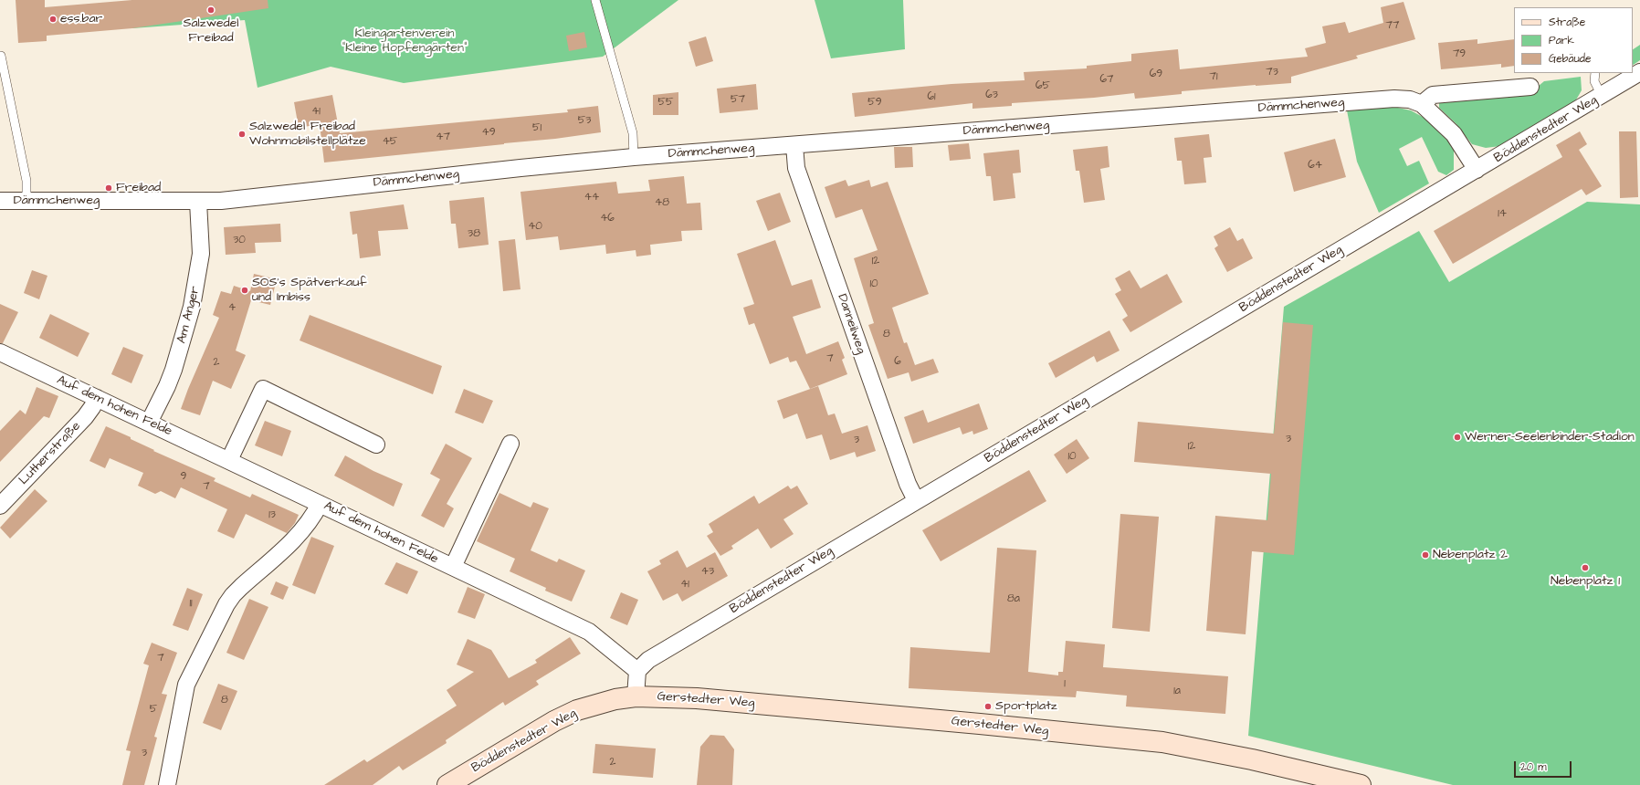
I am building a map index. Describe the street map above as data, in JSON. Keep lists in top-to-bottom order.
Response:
{
  "streets": {
    "street": [
      "Dämmchenweg",
      "Böddenstedter Weg",
      "Am Anger",
      "Danneilweg",
      "Auf dem hohen Felde",
      "Lutherstraße",
      "Gerstedter Weg"
    ]
  },
  "crossings": [
    ["Dämmchenweg", "Böddenstedter Weg"],
    ["Dämmchenweg", "Am Anger"],
    ["Dämmchenweg", "Danneilweg"],
    ["Böddenstedter Weg", "Danneilweg"],
    ["Böddenstedter Weg", "Auf dem hohen Felde"],
    ["Böddenstedter Weg", "Gerstedter Weg"],
    ["Am Anger", "Auf dem hohen Felde"],
    ["Auf dem hohen Felde", "Lutherstraße"]
  ],
  "parks": ["Kleingartenverein \"Kleine Hopfengärten\""],
  "places": [
    "Salzwedel Freibad",
    "ess.bar",
    "Salzwedel Freibad Wohnmobilstellplätze",
    "Freibad",
    "SOS's Spätverkauf und Imbiss",
    "Werner-Seelenbinder-Stadion",
    "Nebenplatz 2",
    "Nebenplatz 1",
    "Sportplatz"
  ],
  "house_numbers": [
    "77",
    "79",
    "73",
    "69",
    "71",
    "67",
    "65",
    "63",
    "61",
    "57",
    "55",
    "59",
    "41",
    "53",
    "51",
    "49",
    "47",
    "45",
    "64",
    "44",
    "48",
    "14",
    "46",
    "40",
    "38",
    "30",
    "12",
    "10",
    "4",
    "8",
    "7",
    "6",
    "2",
    "3",
    "3",
    "12",
    "10",
    "9",
    "7",
    "13",
    "43",
    "41",
    "8a",
    "11",
    "7",
    "1",
    "1a",
    "8",
    "5",
    "3",
    "2"
  ],
  "legend": ["Straße", "Park", "Gebäude"],
  "scale_bar": "20 m"
}
